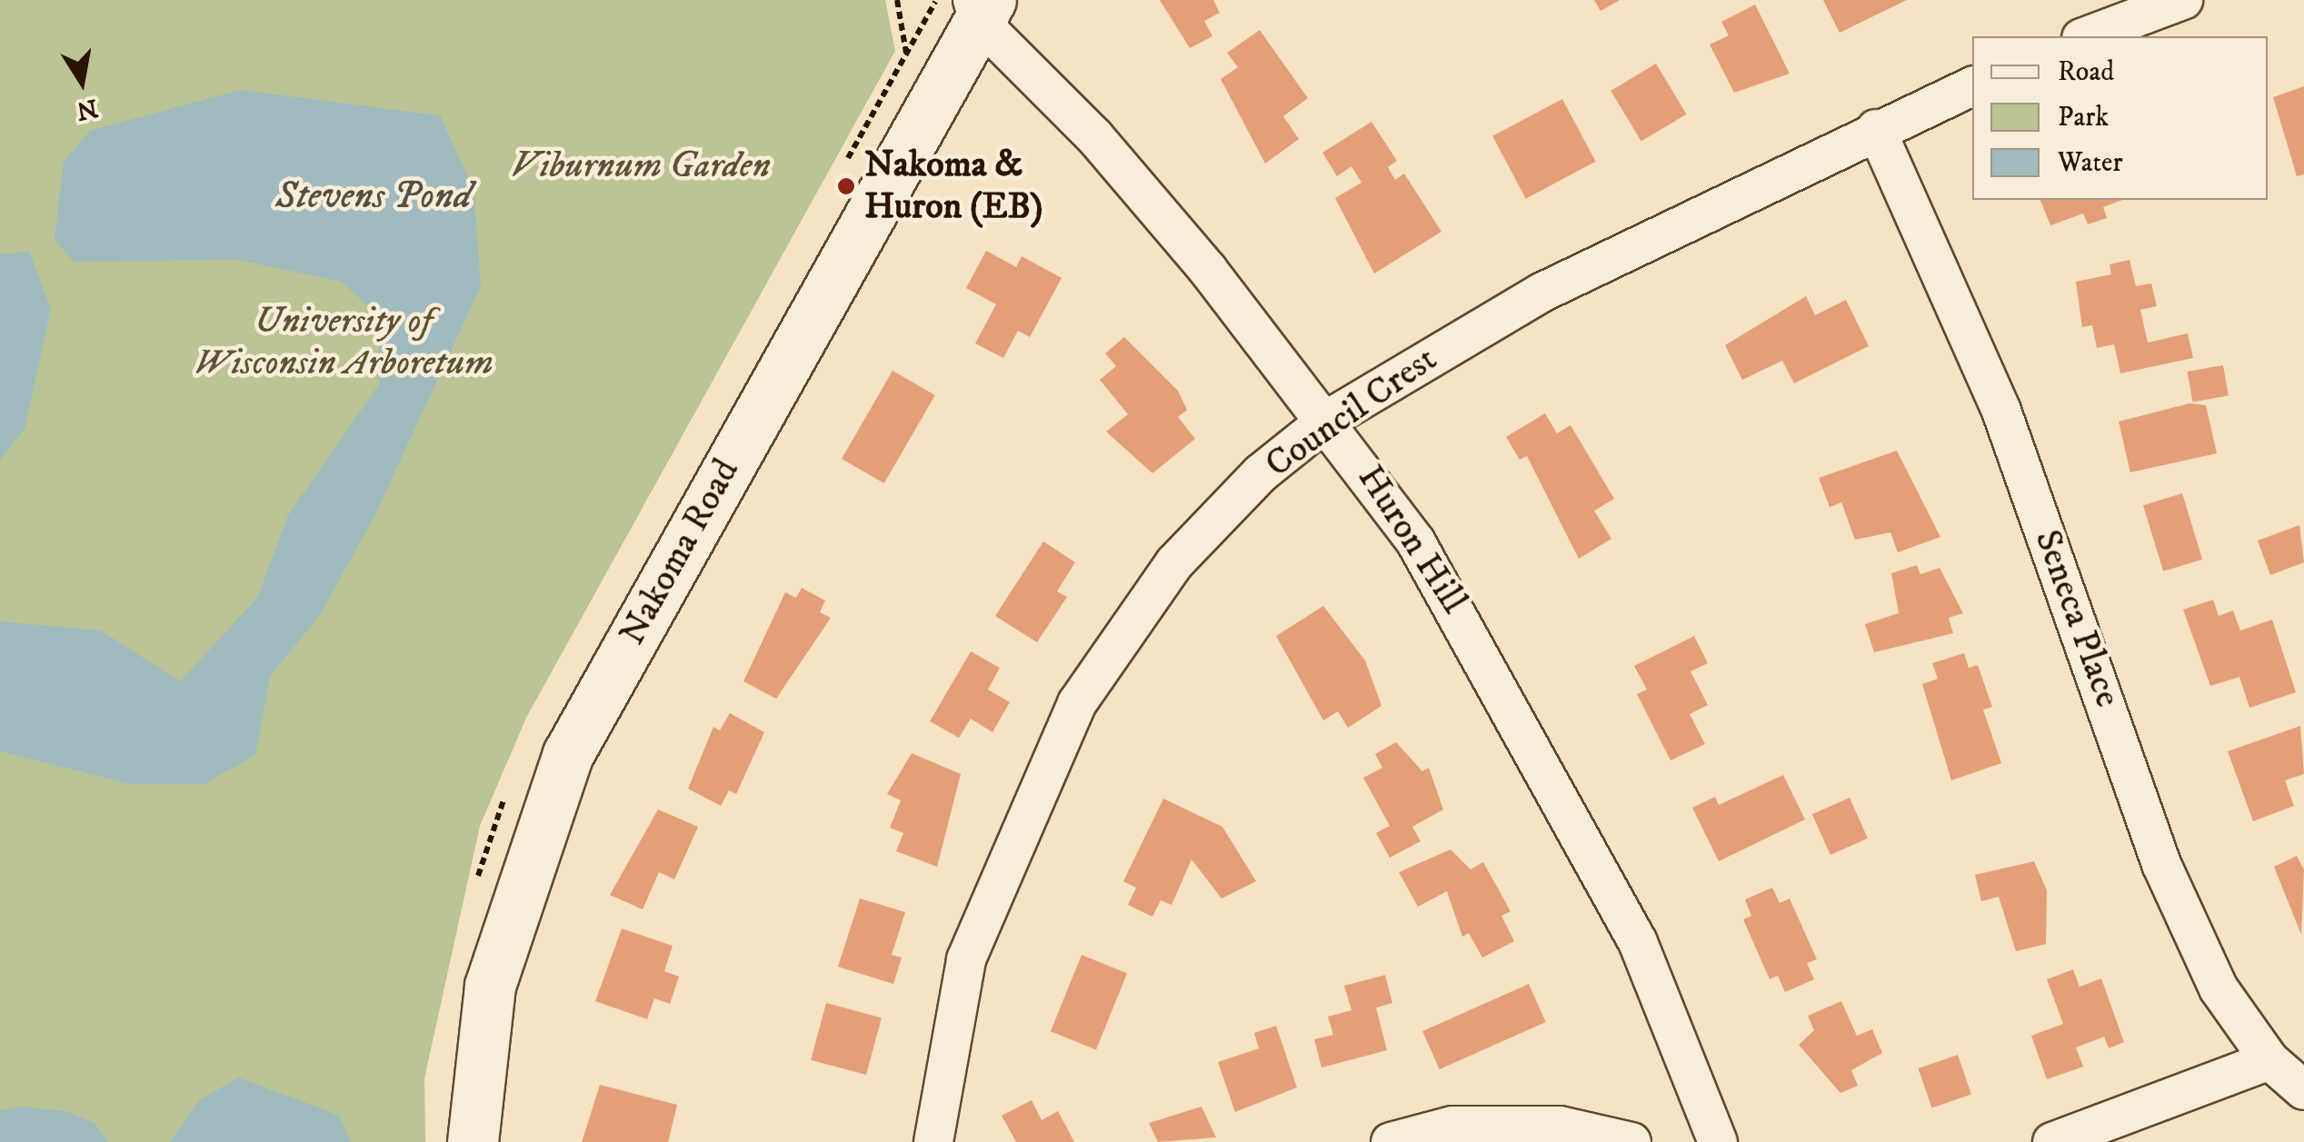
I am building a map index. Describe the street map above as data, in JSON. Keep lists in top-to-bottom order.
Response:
{
  "streets": {
    "main road": ["Nakoma Road"],
    "street": ["Council Crest", "Huron Hill", "Seneca Place"]
  },
  "crossings": [
    ["Council Crest", "Huron Hill"],
    ["Council Crest", "Seneca Place"],
    ["Huron Hill", "Nakoma Road"]
  ],
  "water": ["Stevens Pond"],
  "parks": ["Viburnum Garden", "University of Wisconsin Arboretum"],
  "places": ["Nakoma & Huron (EB)"],
  "legend": ["Road", "Park", "Water"],
  "north": "bottom"
}
